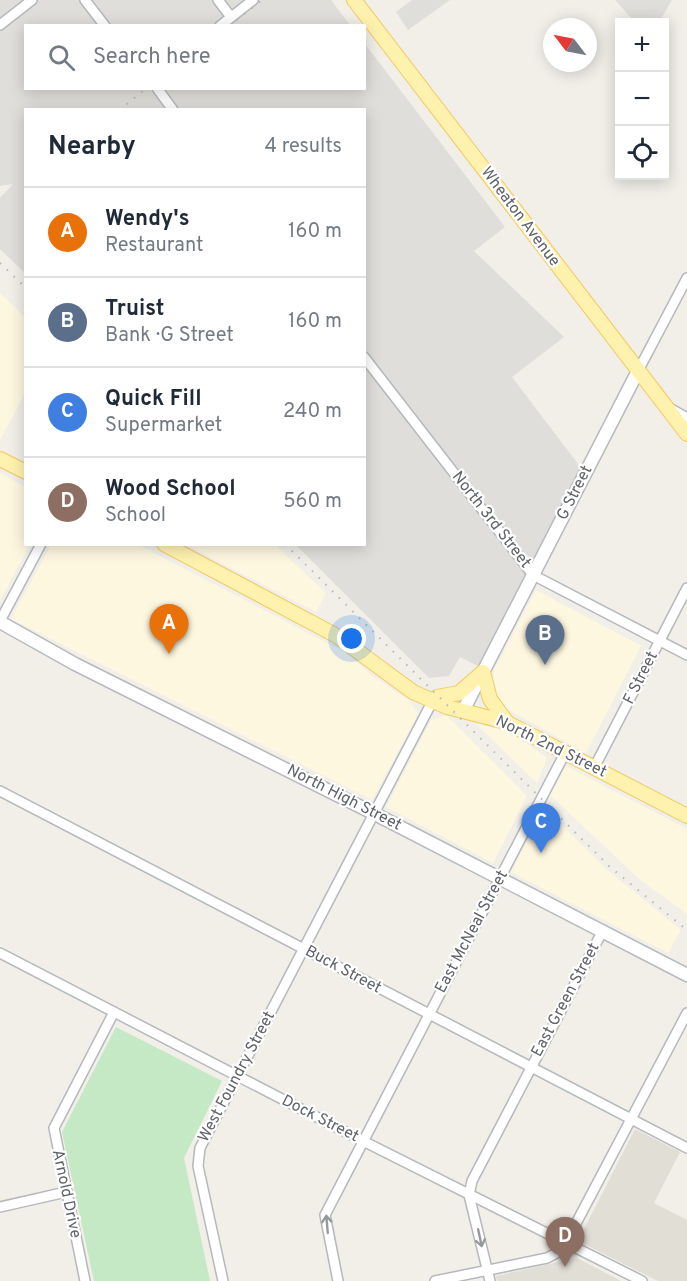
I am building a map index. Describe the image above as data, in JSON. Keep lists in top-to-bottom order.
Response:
{
  "streets": {
    "main road": ["Wheaton Avenue", "North 2nd Street"],
    "street": [
      "G Street",
      "North 3rd Street",
      "F Street",
      "North High Street",
      "East McNeal Street",
      "Buck Street",
      "East Green Street",
      "West Foundry Street",
      "Dock Street",
      "Arnold Drive"
    ]
  },
  "crossings": [
    ["Wheaton Avenue", "G Street"],
    ["G Street", "North 3rd Street"],
    ["G Street", "North 2nd Street"],
    ["North 3rd Street", "F Street"],
    ["F Street", "North 2nd Street"],
    ["North 2nd Street", "East McNeal Street"],
    ["North 2nd Street", "West Foundry Street"],
    ["North High Street", "East McNeal Street"],
    ["North High Street", "East Green Street"],
    ["North High Street", "West Foundry Street"],
    ["East McNeal Street", "Buck Street"],
    ["East McNeal Street", "Dock Street"],
    ["Buck Street", "East Green Street"],
    ["Buck Street", "West Foundry Street"],
    ["East Green Street", "Dock Street"],
    ["West Foundry Street", "Dock Street"],
    ["Dock Street", "Arnold Drive"]
  ],
  "north": "top left",
  "page": {
    "map_buttons": ["+", "−"],
    "search": "Search here",
    "heading": ["Nearby", "4 results"],
    "list": [
      {
        "mark": "A",
        "name": "Wendy's",
        "note": "Restaurant",
        "value": "160 m"
      },
      {
        "mark": "B",
        "name": "Truist",
        "note": "Bank · G Street",
        "value": "160 m"
      },
      {
        "mark": "C",
        "name": "Quick Fill",
        "note": "Supermarket",
        "value": "240 m"
      },
      {
        "mark": "D",
        "name": "Wood School",
        "note": "School",
        "value": "560 m"
      }
    ],
    "pins": [
      "A",
      "B",
      "C",
      "D"
    ]
  }
}
